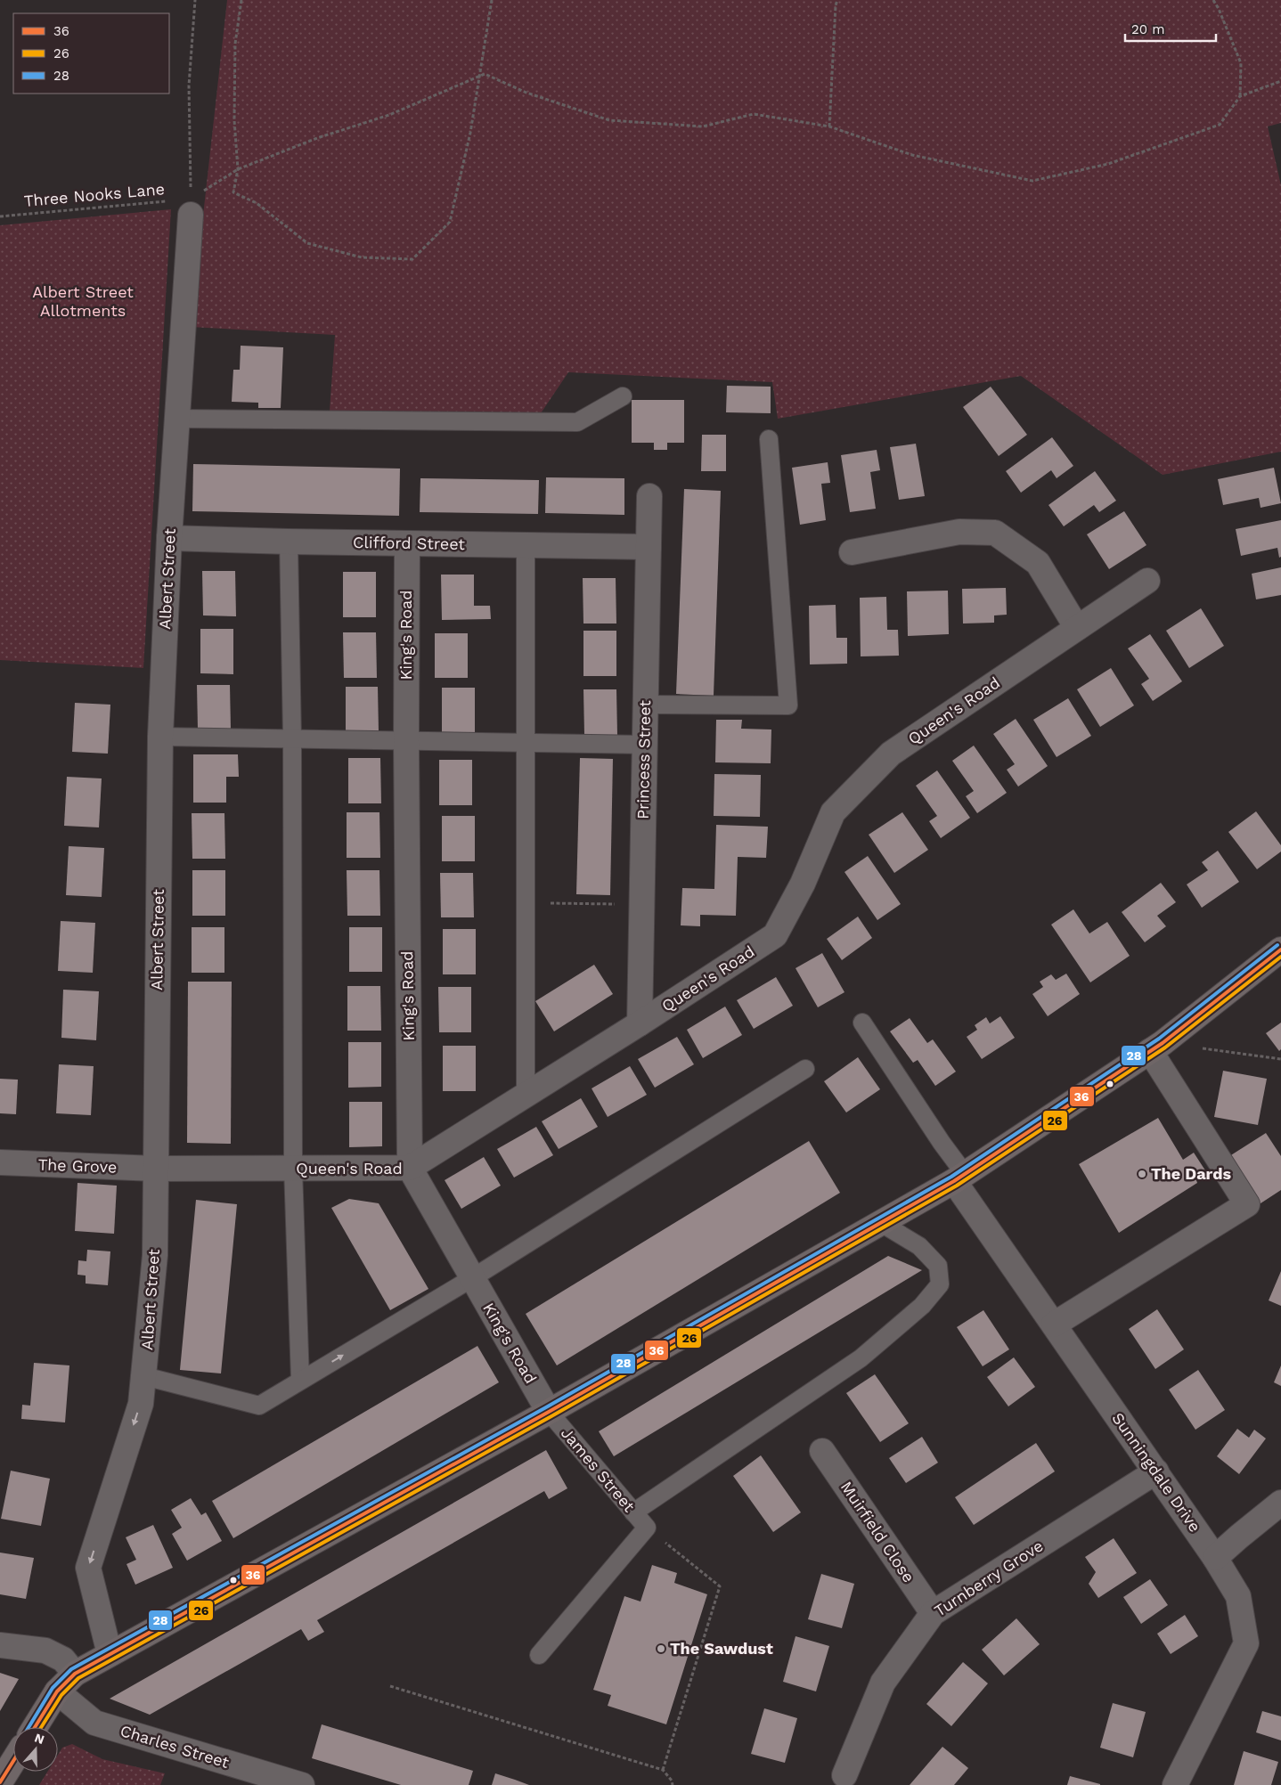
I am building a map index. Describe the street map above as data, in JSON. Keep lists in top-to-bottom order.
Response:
{
  "streets": {
    "street": [
      "Clifford Street",
      "Albert Street",
      "King's Road",
      "Queen's Road",
      "Princess Street",
      "The Grove",
      "Sunningdale Drive",
      "Muirfield Close",
      "Turnberry Grove",
      "Charles Street"
    ],
    "lane": ["James Street"],
    "path": ["Three Nooks Lane"]
  },
  "crossings": [
    ["Three Nooks Lane", "Albert Street"],
    ["Clifford Street", "Albert Street"],
    ["Clifford Street", "King's Road"],
    ["Clifford Street", "Princess Street"],
    ["Albert Street", "Queen's Road"],
    ["Albert Street", "The Grove"],
    ["King's Road", "Queen's Road"],
    ["King's Road", "James Street"],
    ["Queen's Road", "Princess Street"],
    ["Queen's Road", "The Grove"],
    ["Sunningdale Drive", "Turnberry Grove"],
    ["Muirfield Close", "Turnberry Grove"]
  ],
  "parks": ["Albert Street Allotments"],
  "places": ["The Dards", "The Sawdust"],
  "lines": ["transit line 28", "transit line 36", "transit line 26"],
  "legend": ["36", "26", "28"],
  "scale_bar": "20 m",
  "north": "top"
}
